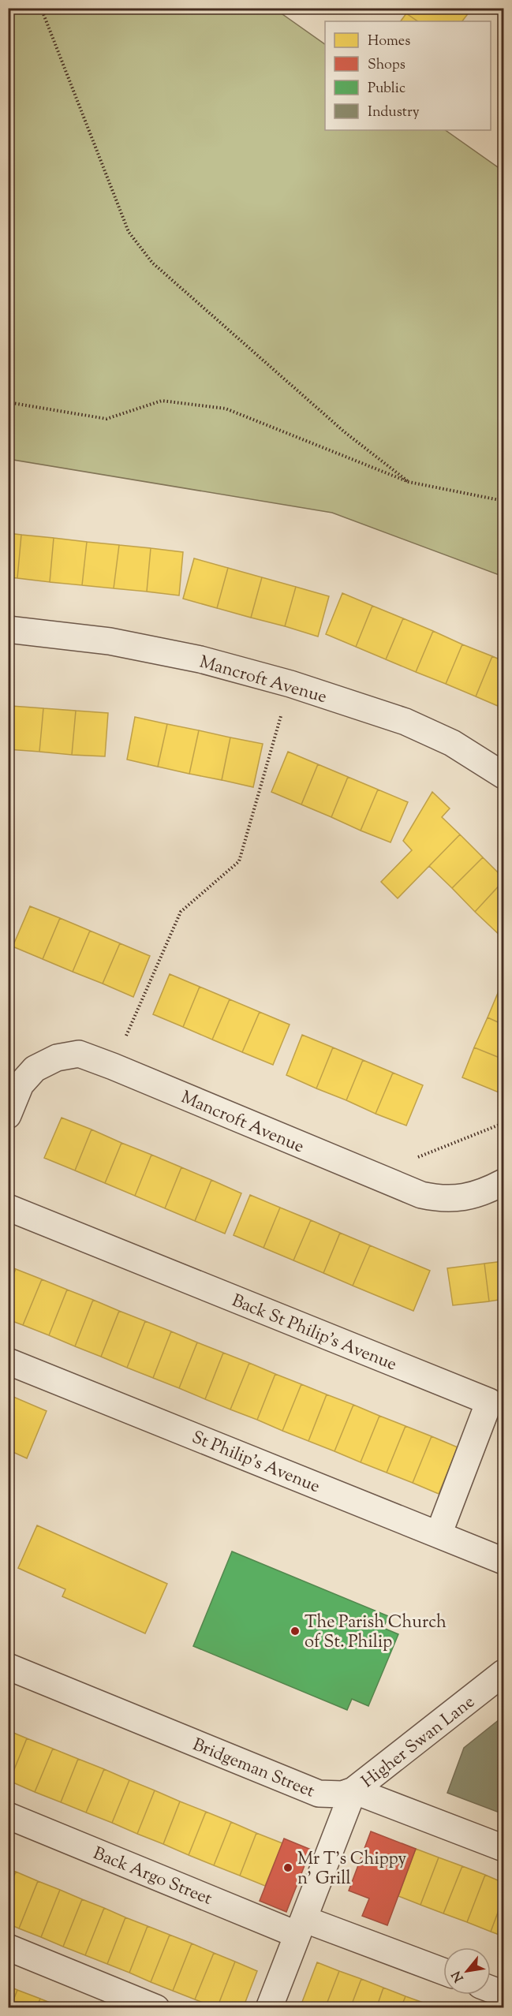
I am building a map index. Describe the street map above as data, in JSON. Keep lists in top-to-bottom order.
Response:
{
  "streets": {
    "street": [
      "Mancroft Avenue",
      "Back St Philip's Avenue",
      "St Philip's Avenue",
      "Higher Swan Lane",
      "Bridgeman Street",
      "Back Argo Street"
    ]
  },
  "crossings": [
    ["Back St Philip's Avenue", "St Philip's Avenue"],
    ["Higher Swan Lane", "Bridgeman Street"]
  ],
  "places": ["The Parish Church of St. Philip", "Mr T's Chippy n' Grill"],
  "legend": [
    "Homes",
    "Shops",
    "Public",
    "Industry"
  ],
  "north": "bottom left"
}
